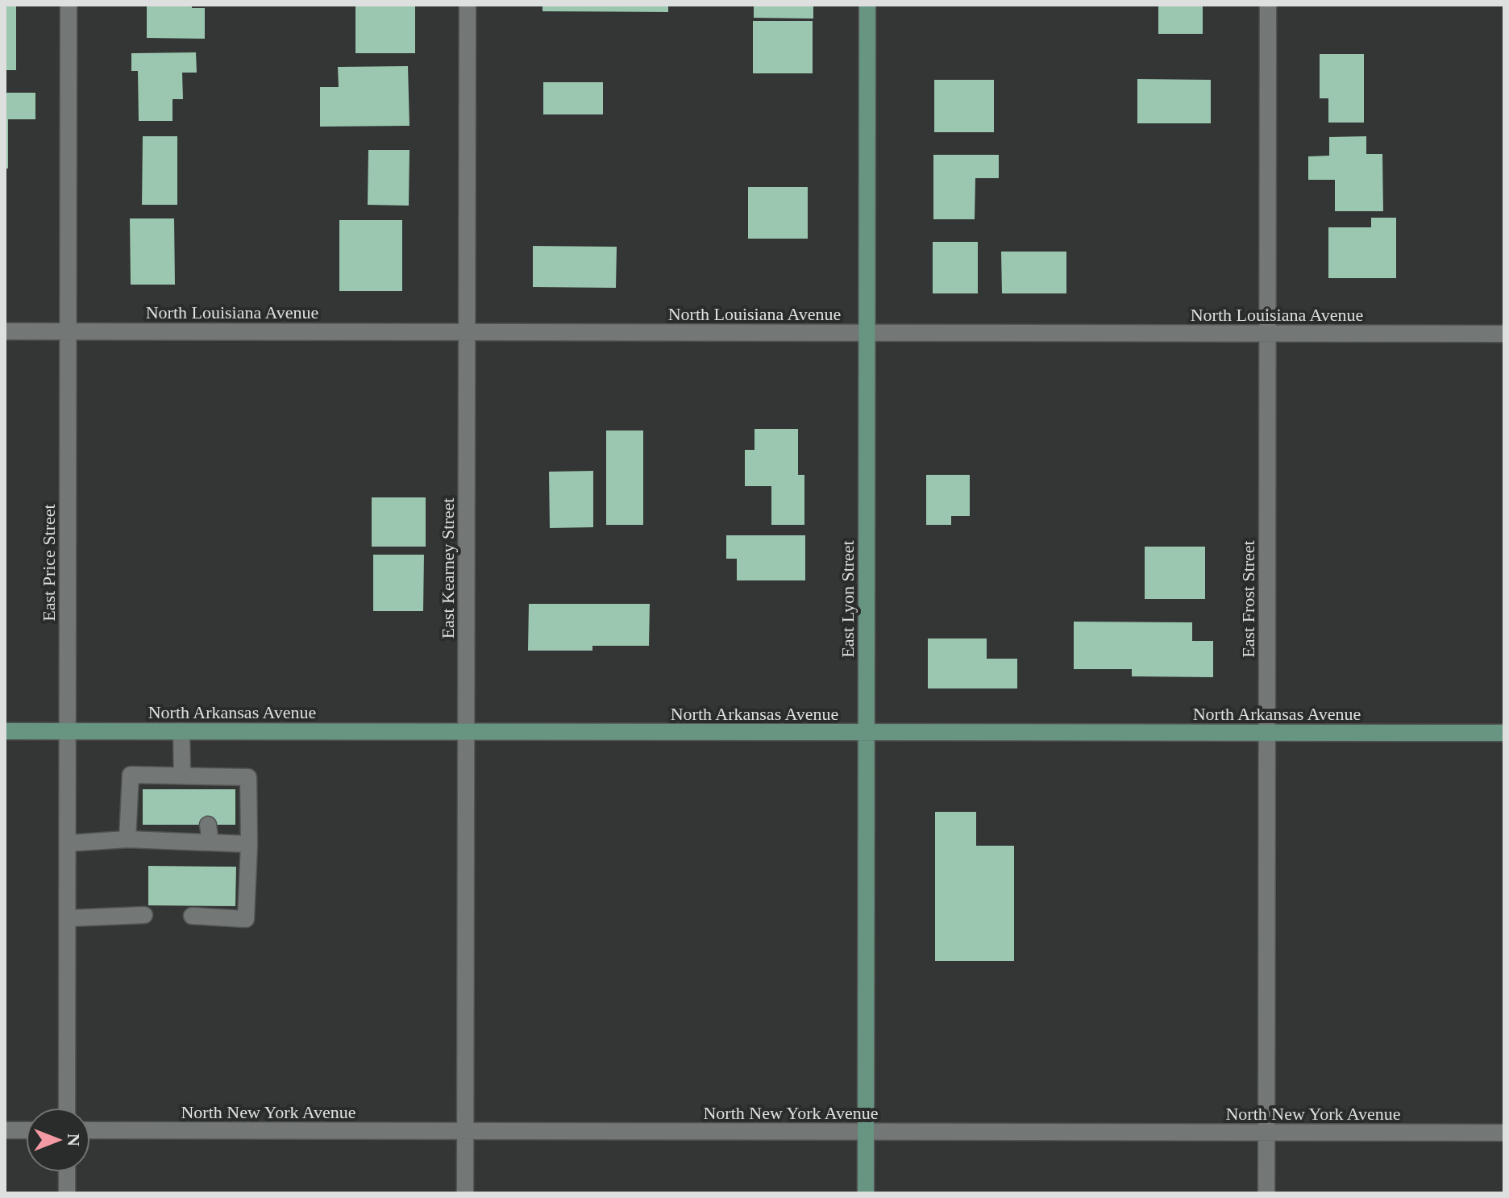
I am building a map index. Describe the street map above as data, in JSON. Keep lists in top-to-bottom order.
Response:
{
  "streets": {
    "main road": ["East Lyon Street", "North Arkansas Avenue"],
    "street": [
      "North Louisiana Avenue",
      "East Price Street",
      "East Kearney Street",
      "East Frost Street",
      "North New York Avenue"
    ]
  },
  "crossings": [
    ["North Louisiana Avenue", "East Price Street"],
    ["North Louisiana Avenue", "East Kearney Street"],
    ["North Louisiana Avenue", "East Lyon Street"],
    ["North Louisiana Avenue", "East Frost Street"],
    ["East Price Street", "North Arkansas Avenue"],
    ["East Kearney Street", "North Arkansas Avenue"],
    ["East Kearney Street", "North New York Avenue"],
    ["East Lyon Street", "North Arkansas Avenue"],
    ["East Lyon Street", "North New York Avenue"],
    ["East Frost Street", "North Arkansas Avenue"],
    ["East Frost Street", "North New York Avenue"]
  ],
  "north": "right"
}
